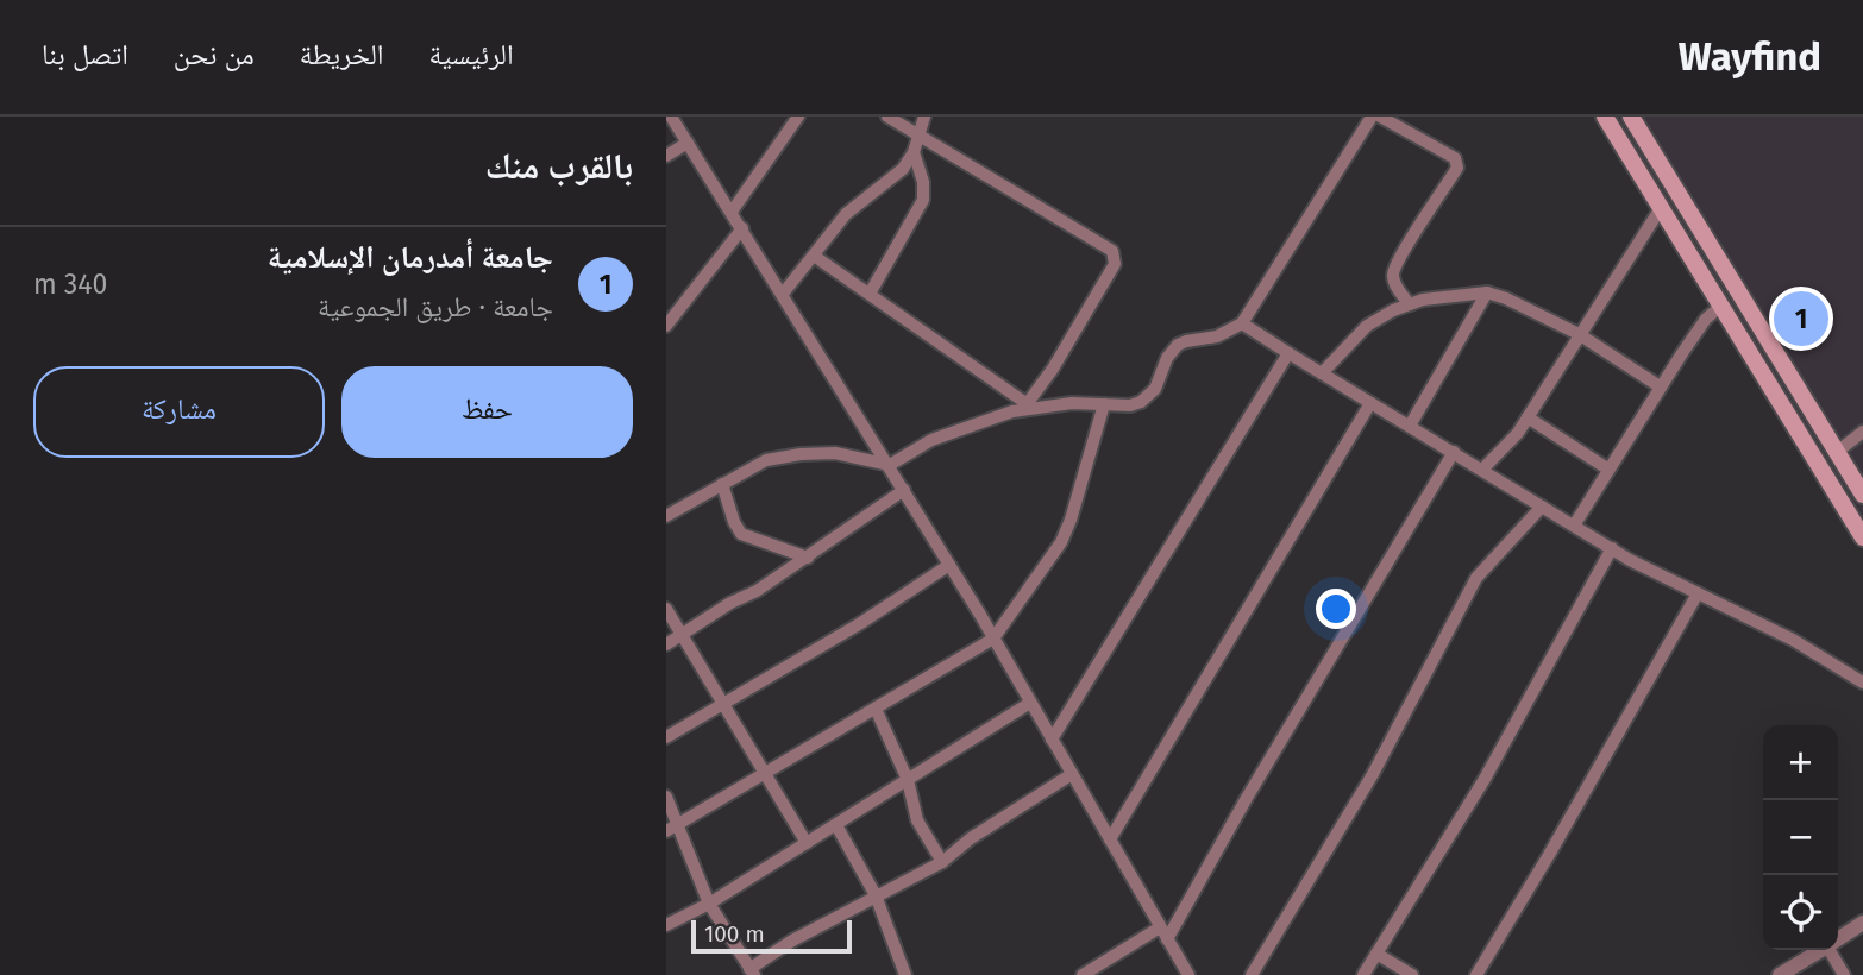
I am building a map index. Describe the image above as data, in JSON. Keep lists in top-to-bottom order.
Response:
{
  "scale_bar": "100 m",
  "page": {
    "header": "Wayfind",
    "nav": [
      "الرئيسية",
      "الخريطة",
      "من نحن",
      "اتصل بنا"
    ],
    "heading": "بالقرب منك",
    "list": [
      {
        "mark": "1",
        "name": "جامعة أمدرمان الإسلامية",
        "note": "جامعة · طريق الجموعية",
        "value": "340 m"
      }
    ],
    "pins": "1",
    "buttons": ["حفظ", "مشاركة"],
    "map_buttons": ["+", "−"],
    "scale": "100 m"
  }
}
